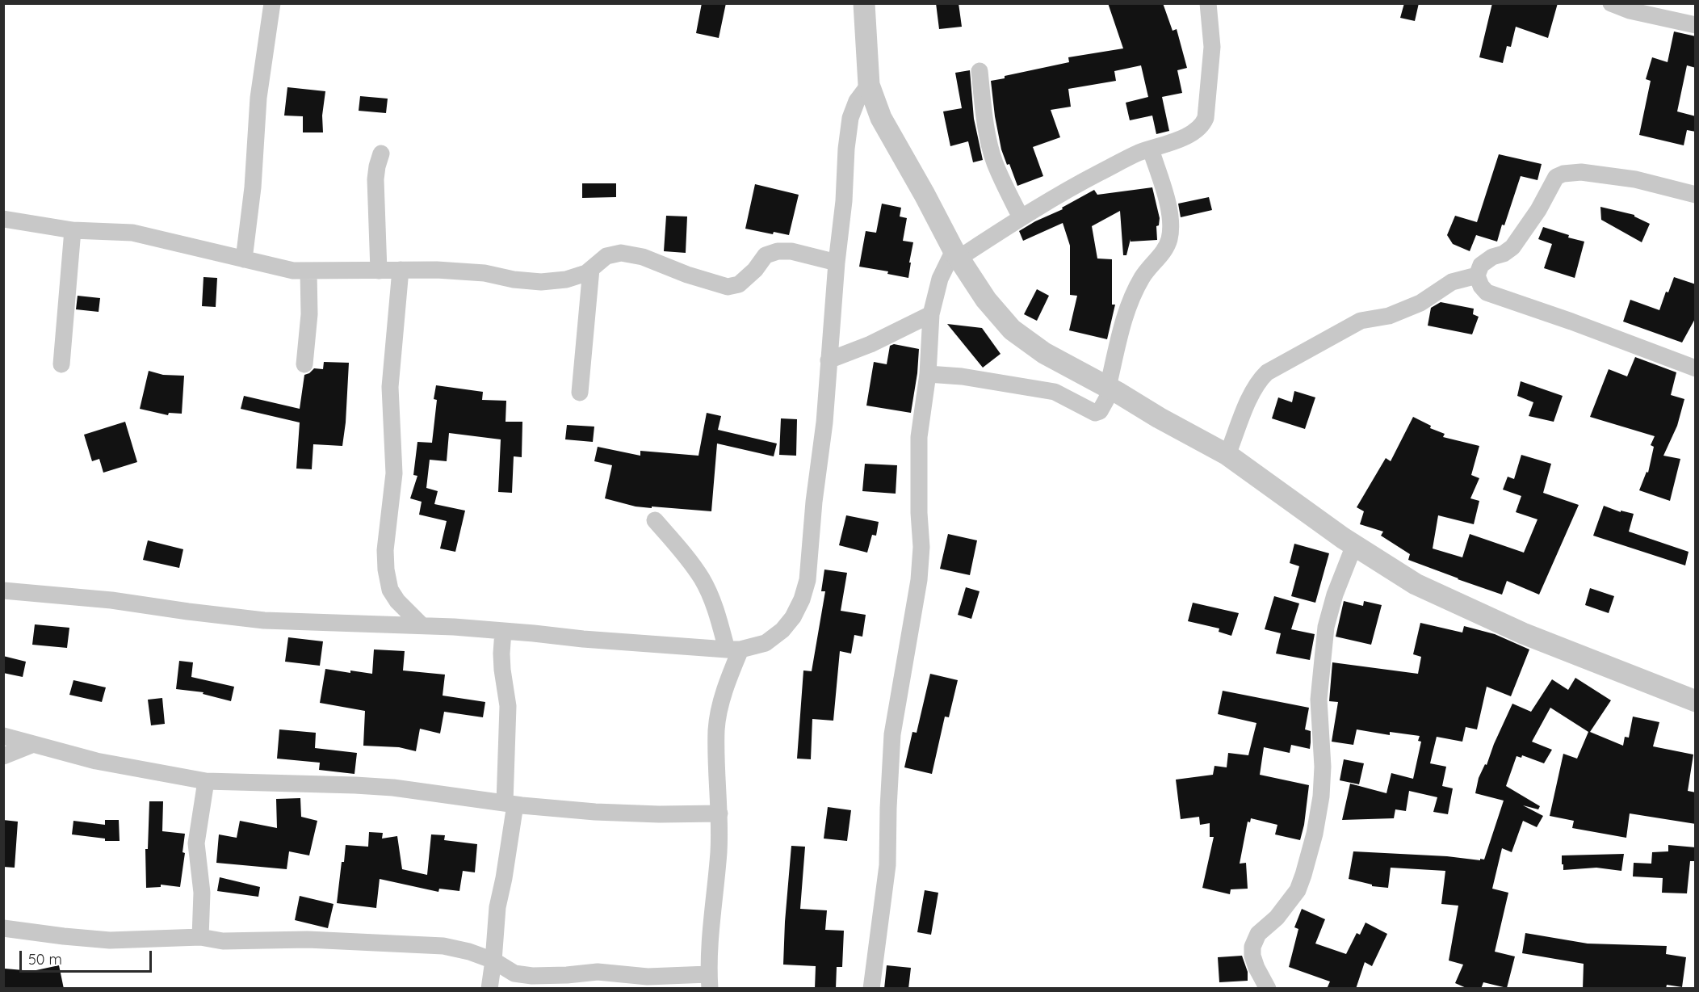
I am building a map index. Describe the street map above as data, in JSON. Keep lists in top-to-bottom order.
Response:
{
  "scale_bar": "50 m"
}
